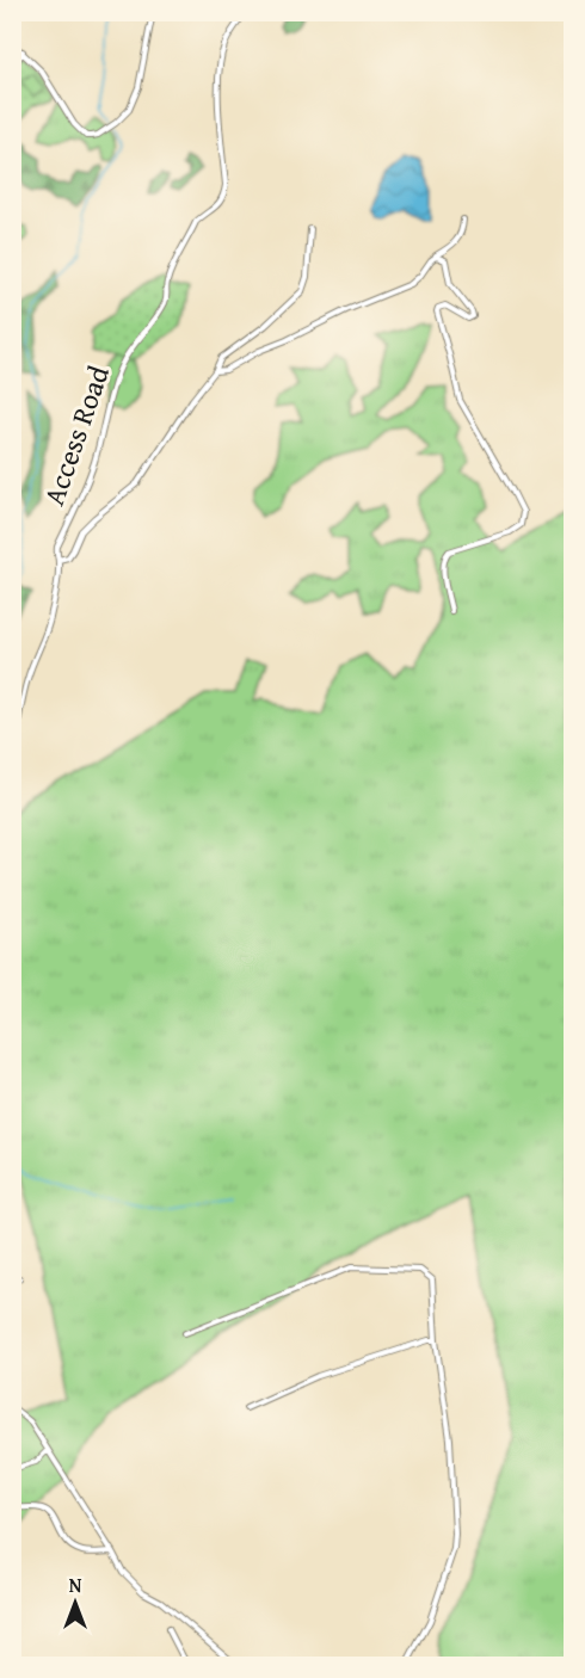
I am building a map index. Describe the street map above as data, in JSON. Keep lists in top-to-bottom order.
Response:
{
  "streets": {
    "street": ["Access Road"]
  },
  "north": "top"
}
